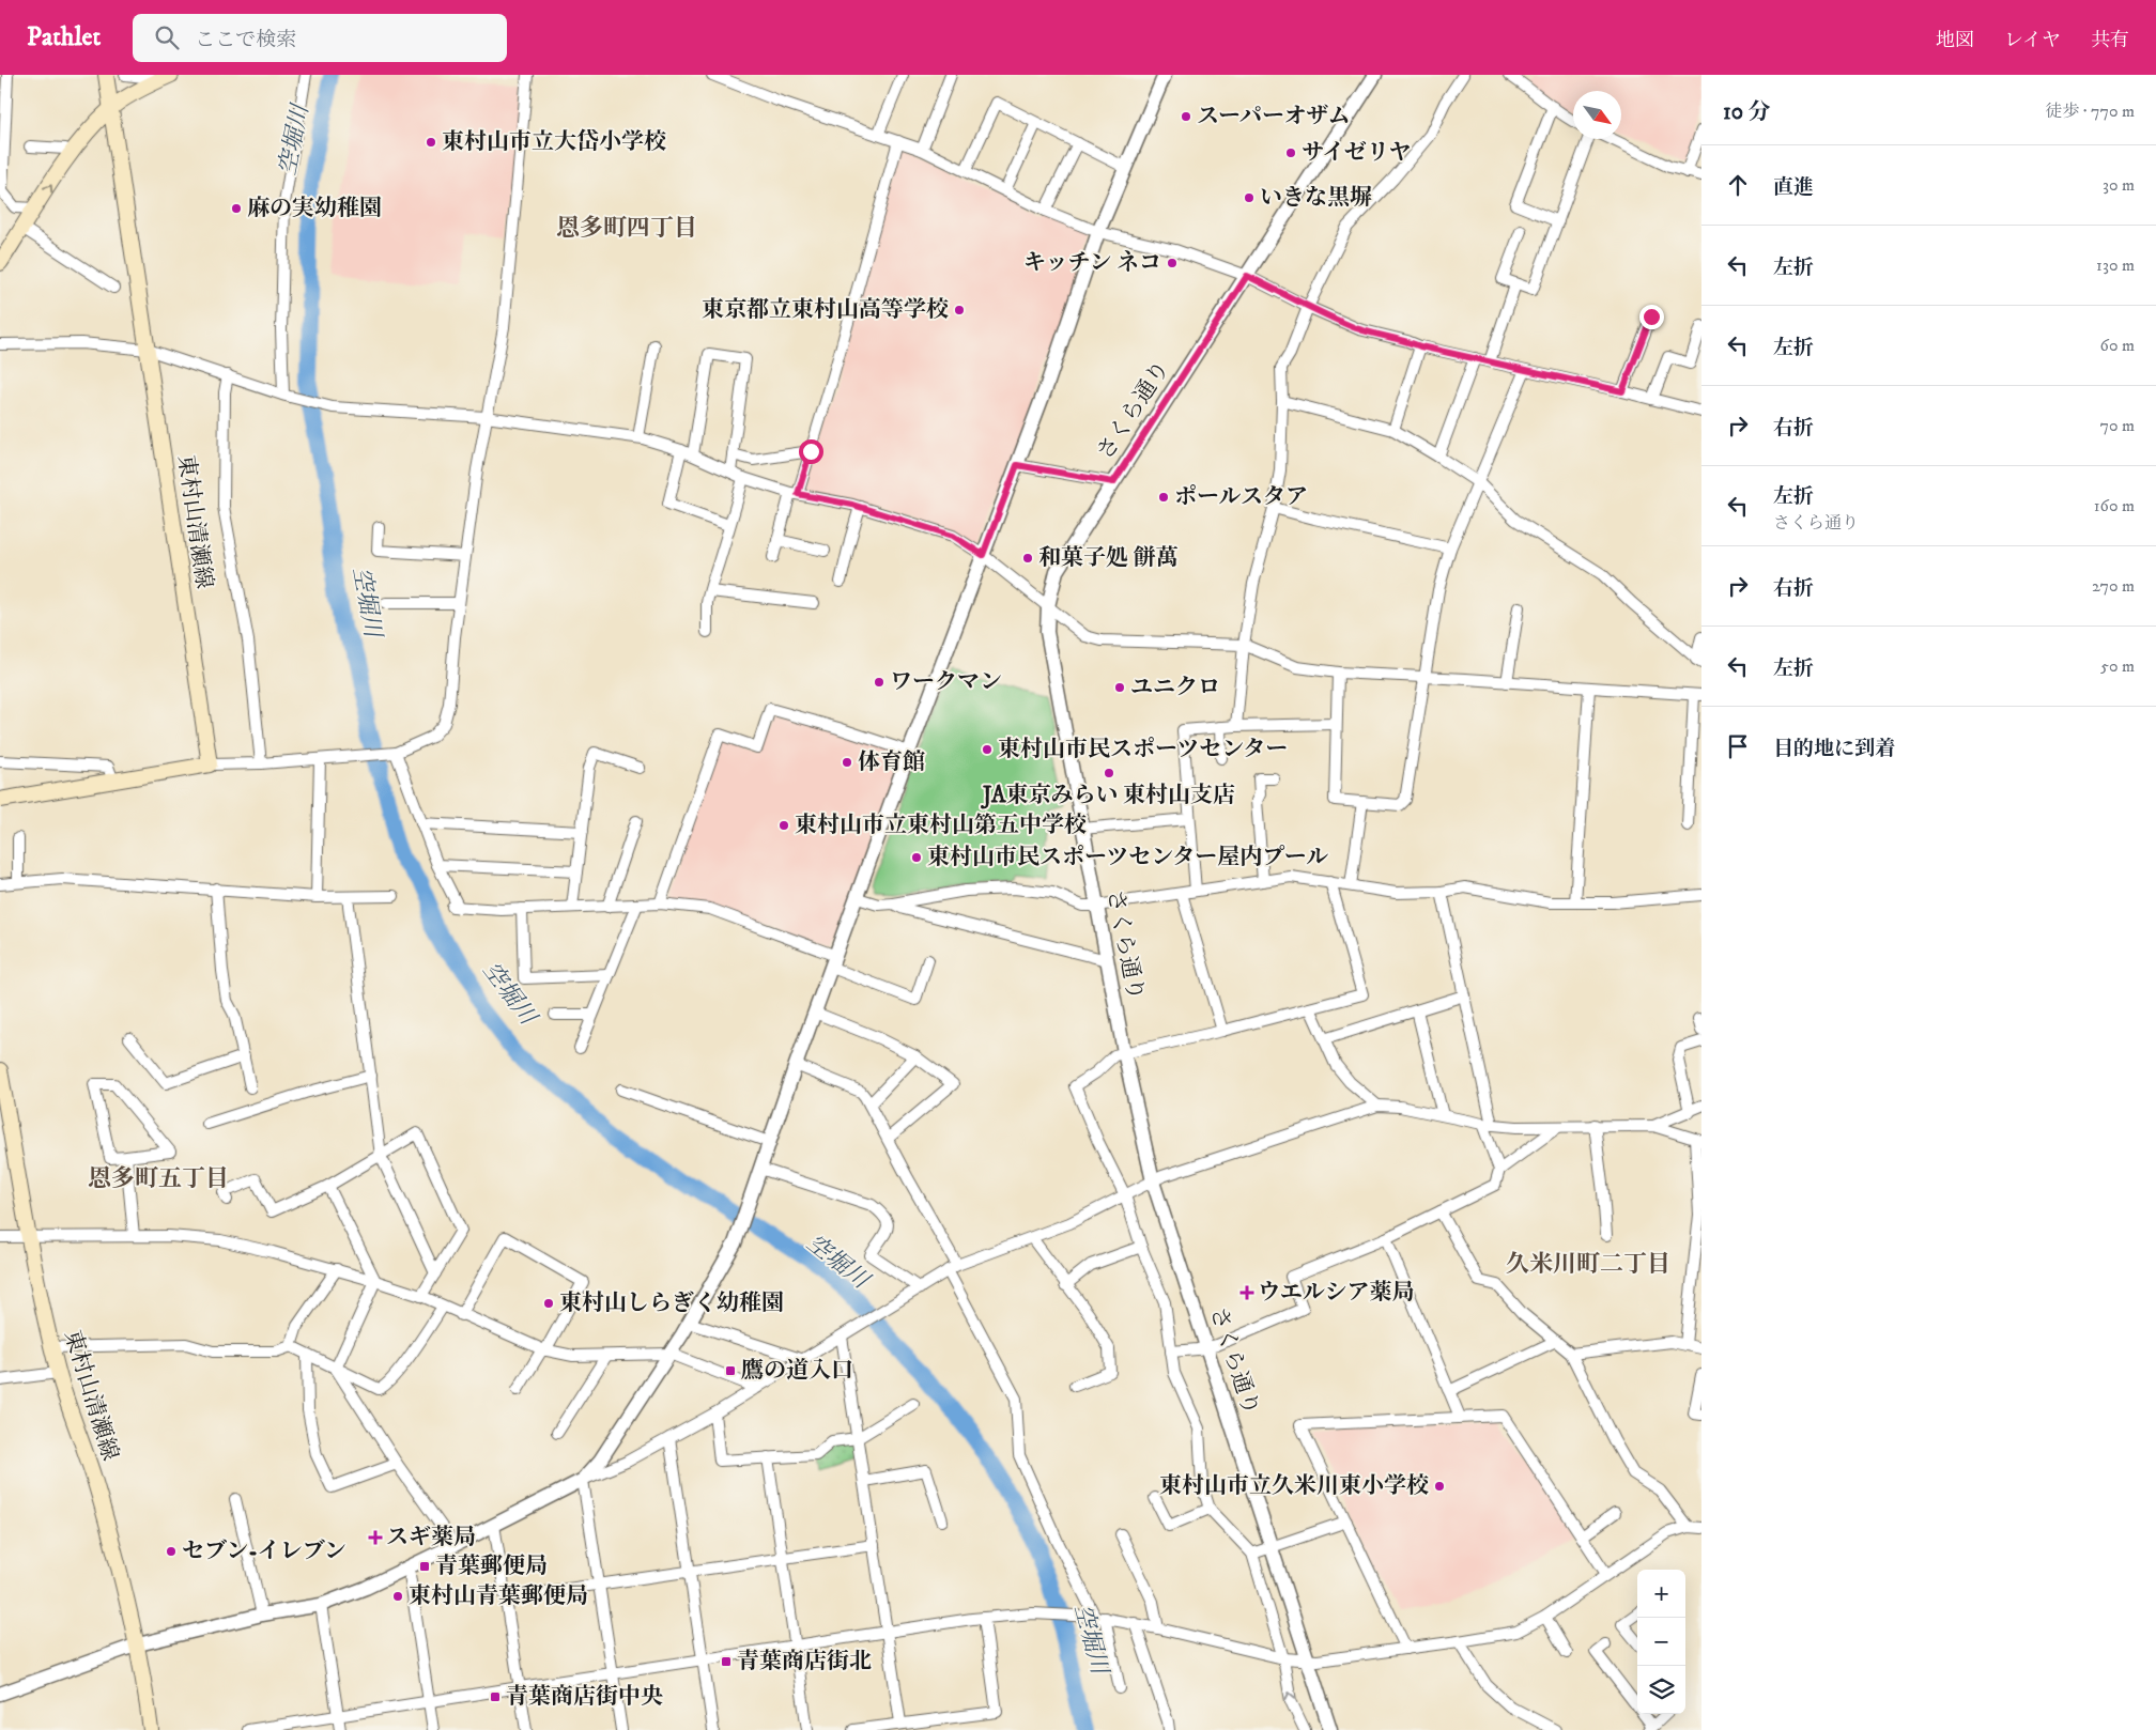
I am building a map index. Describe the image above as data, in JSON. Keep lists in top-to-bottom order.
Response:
{
  "streets": {
    "main road": ["東村山清瀬線"],
    "street": ["さくら通り"]
  },
  "districts": ["恩多町四丁目", "恩多町五丁目", "久米川町二丁目"],
  "water": ["空堀川"],
  "places": {
    "other": [
      "スーパーオザム",
      "東村山市立大岱小学校",
      "サイゼリヤ",
      "いきな黒塀",
      "麻の実幼稚園",
      "キッチン ネコ",
      "東京都立東村山高等学校",
      "ポールスタア",
      "和菓子処 餅萬",
      "ワークマン",
      "ユニクロ",
      "東村山市民スポーツセンター",
      "体育館",
      "JA東京みらい 東村山支店",
      "東村山市立東村山第五中学校",
      "東村山市民スポーツセンター屋内プール",
      "東村山しらぎく幼稚園",
      "東村山市立久米川東小学校",
      "セブン-イレブン",
      "東村山青葉郵便局"
    ],
    "health": ["ウエルシア薬局", "スギ薬局"],
    "transit": [
      "鷹の道入口",
      "青葉郵便局",
      "青葉商店街北",
      "青葉商店街中央"
    ]
  },
  "north": "bottom right",
  "page": {
    "header": "Pathlet",
    "search": "ここで検索",
    "nav": ["地図", "レイヤ", "共有"],
    "heading": ["10 分", "徒歩 · 770 m"],
    "list": [
      ["直進", "30 m"],
      ["左折", "130 m"],
      ["左折", "60 m"],
      ["右折", "70 m"],
      ["左折", "さくら通り", "160 m"],
      ["右折", "270 m"],
      ["左折", "50 m"],
      "目的地に到着"
    ],
    "map_buttons": ["+", "−"]
  }
}
